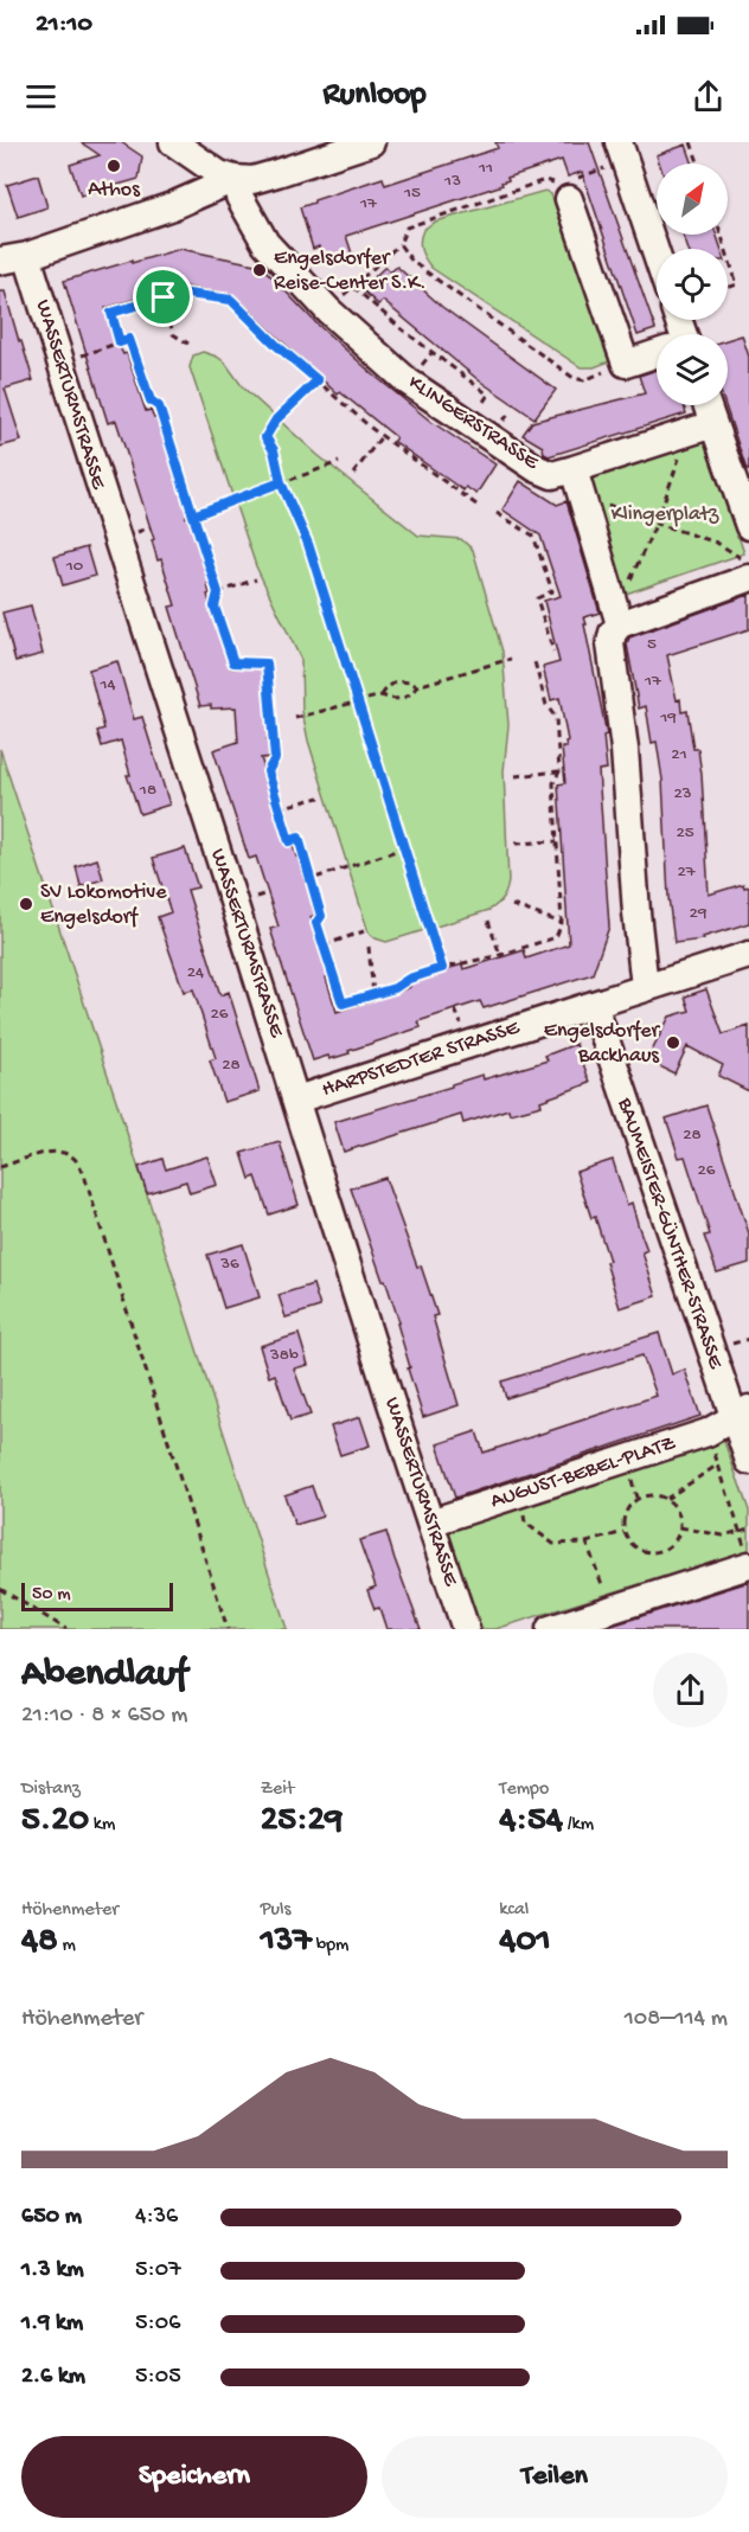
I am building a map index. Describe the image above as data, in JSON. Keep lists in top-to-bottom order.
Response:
{
  "streets": {
    "street": [
      "WASSERTURMSTRASSE",
      "KLINGERSTRASSE",
      "HARPSTEDTER STRASSE",
      "BAUMEISTER-GÜNTHER-STRASSE",
      "AUGUST-BEBEL-PLATZ"
    ]
  },
  "crossings": [
    ["WASSERTURMSTRASSE", "HARPSTEDTER STRASSE"],
    ["WASSERTURMSTRASSE", "AUGUST-BEBEL-PLATZ"],
    ["HARPSTEDTER STRASSE", "BAUMEISTER-GÜNTHER-STRASSE"],
    ["BAUMEISTER-GÜNTHER-STRASSE", "AUGUST-BEBEL-PLATZ"]
  ],
  "parks": ["Klingerplatz"],
  "places": [
    "Athos",
    "Engelsdorfer Reise-Center S.K.",
    "SV Lokomotive Engelsdorf",
    "Engelsdorfer Backhaus"
  ],
  "house_numbers": [
    "11",
    "13",
    "15",
    "17",
    "10",
    "5",
    "17",
    "14",
    "19",
    "21",
    "18",
    "23",
    "25",
    "27",
    "29",
    "24",
    "26",
    "28",
    "28",
    "26",
    "36",
    "38b"
  ],
  "scale_bar": "50 m",
  "north": "top right",
  "page": {
    "status": "21:10",
    "header": "Runloop",
    "scale": "50 m",
    "heading": ["Abendlauf", "21:10 · 8 × 650 m"],
    "stats": [
      ["Distanz", "5.20 km"],
      ["Zeit", "25:29"],
      ["Tempo", "4:54 /km"],
      ["Höhenmeter", "48 m"],
      ["Puls", "137 bpm"],
      ["kcal", "401"]
    ],
    "chart": ["Höhenmeter", "108–114 m"],
    "list": [
      {
        "name": "650 m",
        "note": "4:36"
      },
      {
        "name": "1.3 km",
        "note": "5:07"
      },
      {
        "name": "1.9 km",
        "note": "5:06"
      },
      {
        "name": "2.6 km",
        "note": "5:05"
      }
    ],
    "buttons": ["Speichern", "Teilen"]
  }
}
